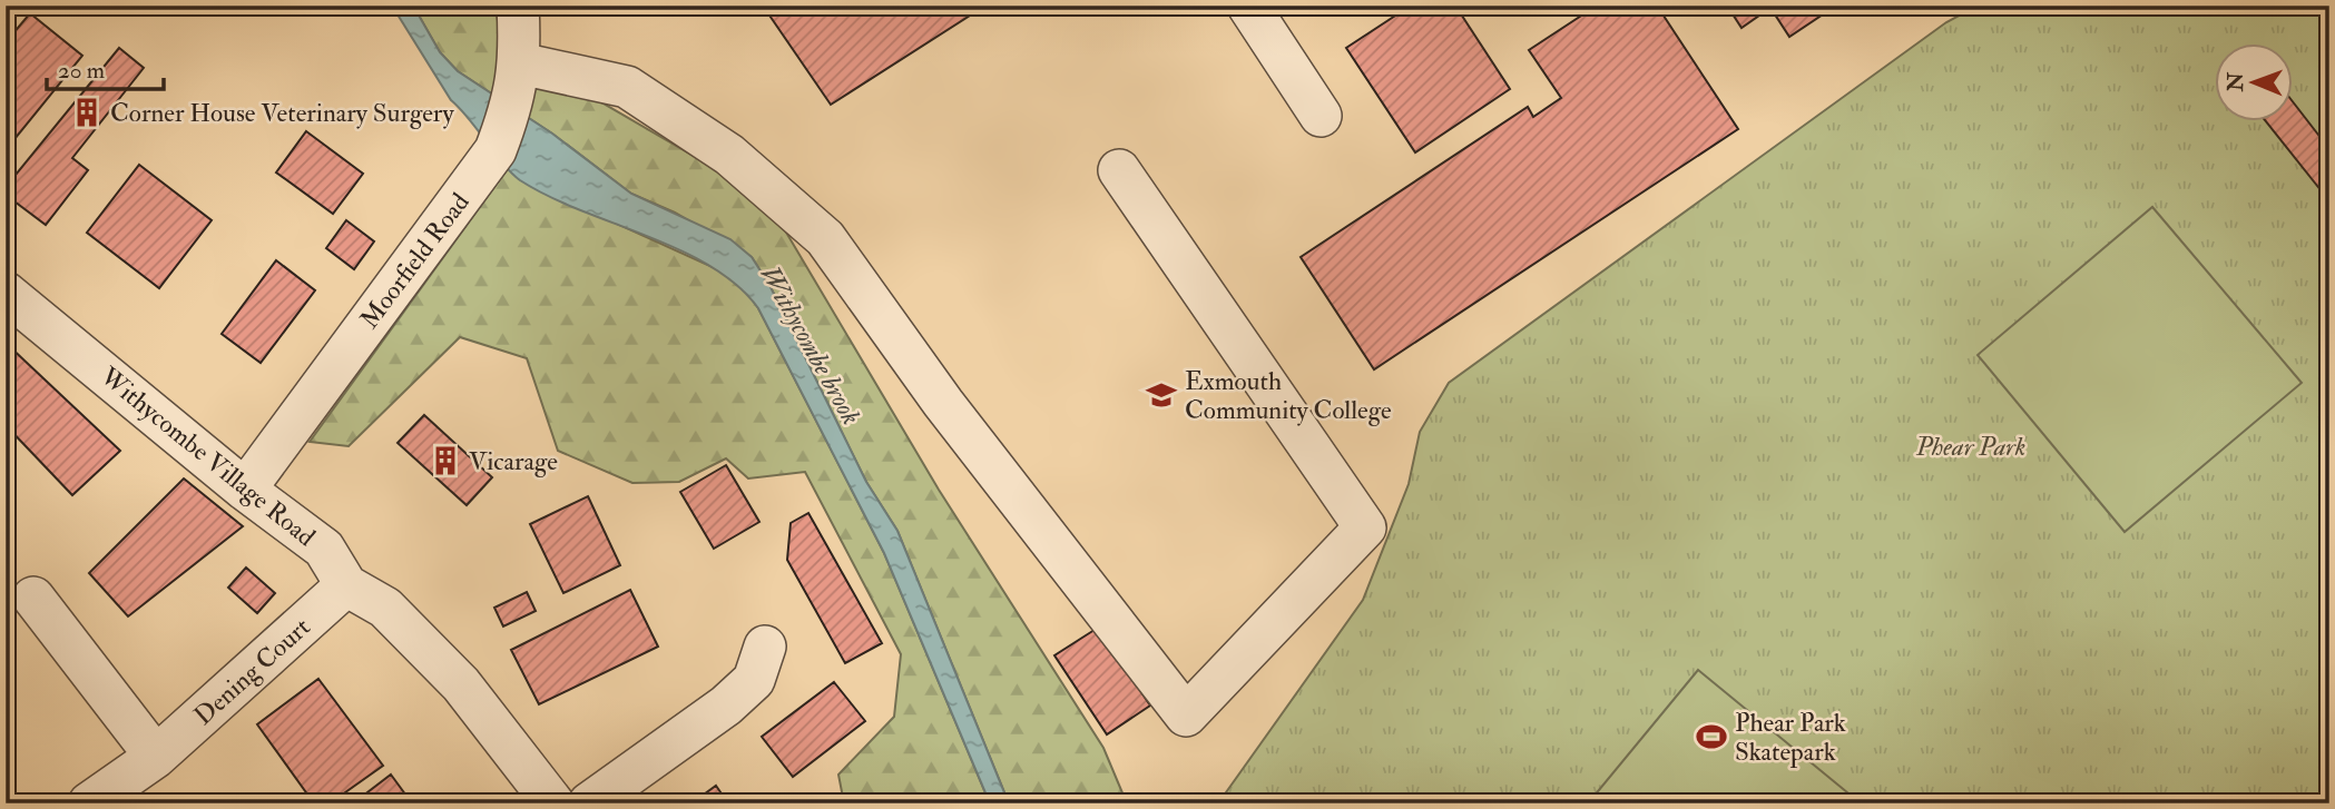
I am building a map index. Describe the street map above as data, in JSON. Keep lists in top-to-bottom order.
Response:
{
  "streets": {
    "street": ["Moorfield Road", "Withycombe Village Road", "Dening Court"]
  },
  "crossings": [
    ["Moorfield Road", "Withycombe Village Road"],
    ["Withycombe Village Road", "Dening Court"]
  ],
  "water": ["Withycombe brook"],
  "parks": ["Phear Park"],
  "places": {
    "building": ["Corner House Veterinary Surgery", "Vicarage"],
    "school or university": ["Exmouth Community College"],
    "sports": ["Phear Park Skatepark"]
  },
  "scale_bar": "20 m",
  "north": "left"
}
